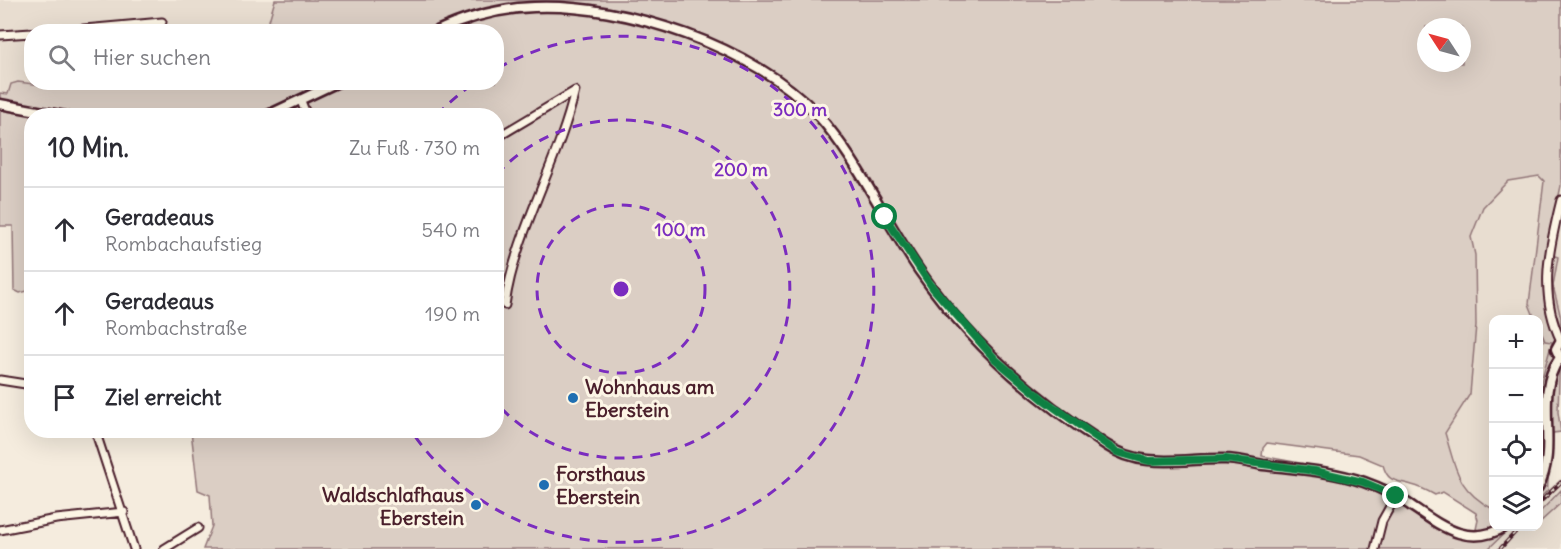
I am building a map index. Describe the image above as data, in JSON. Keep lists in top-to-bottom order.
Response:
{
  "places": ["Wohnhaus am Eberstein", "Forsthaus Eberstein", "Waldschlafhaus Eberstein"],
  "north": "top left",
  "page": {
    "search": "Hier suchen",
    "heading": ["10 Min.", "Zu Fuß · 730 m"],
    "list": [
      ["Geradeaus", "Rombachaufstieg", "540 m"],
      ["Geradeaus", "Rombachstraße", "190 m"],
      "Ziel erreicht"
    ],
    "map_buttons": ["+", "−"]
  },
  "rings": ["300 m", "200 m", "100 m"]
}
